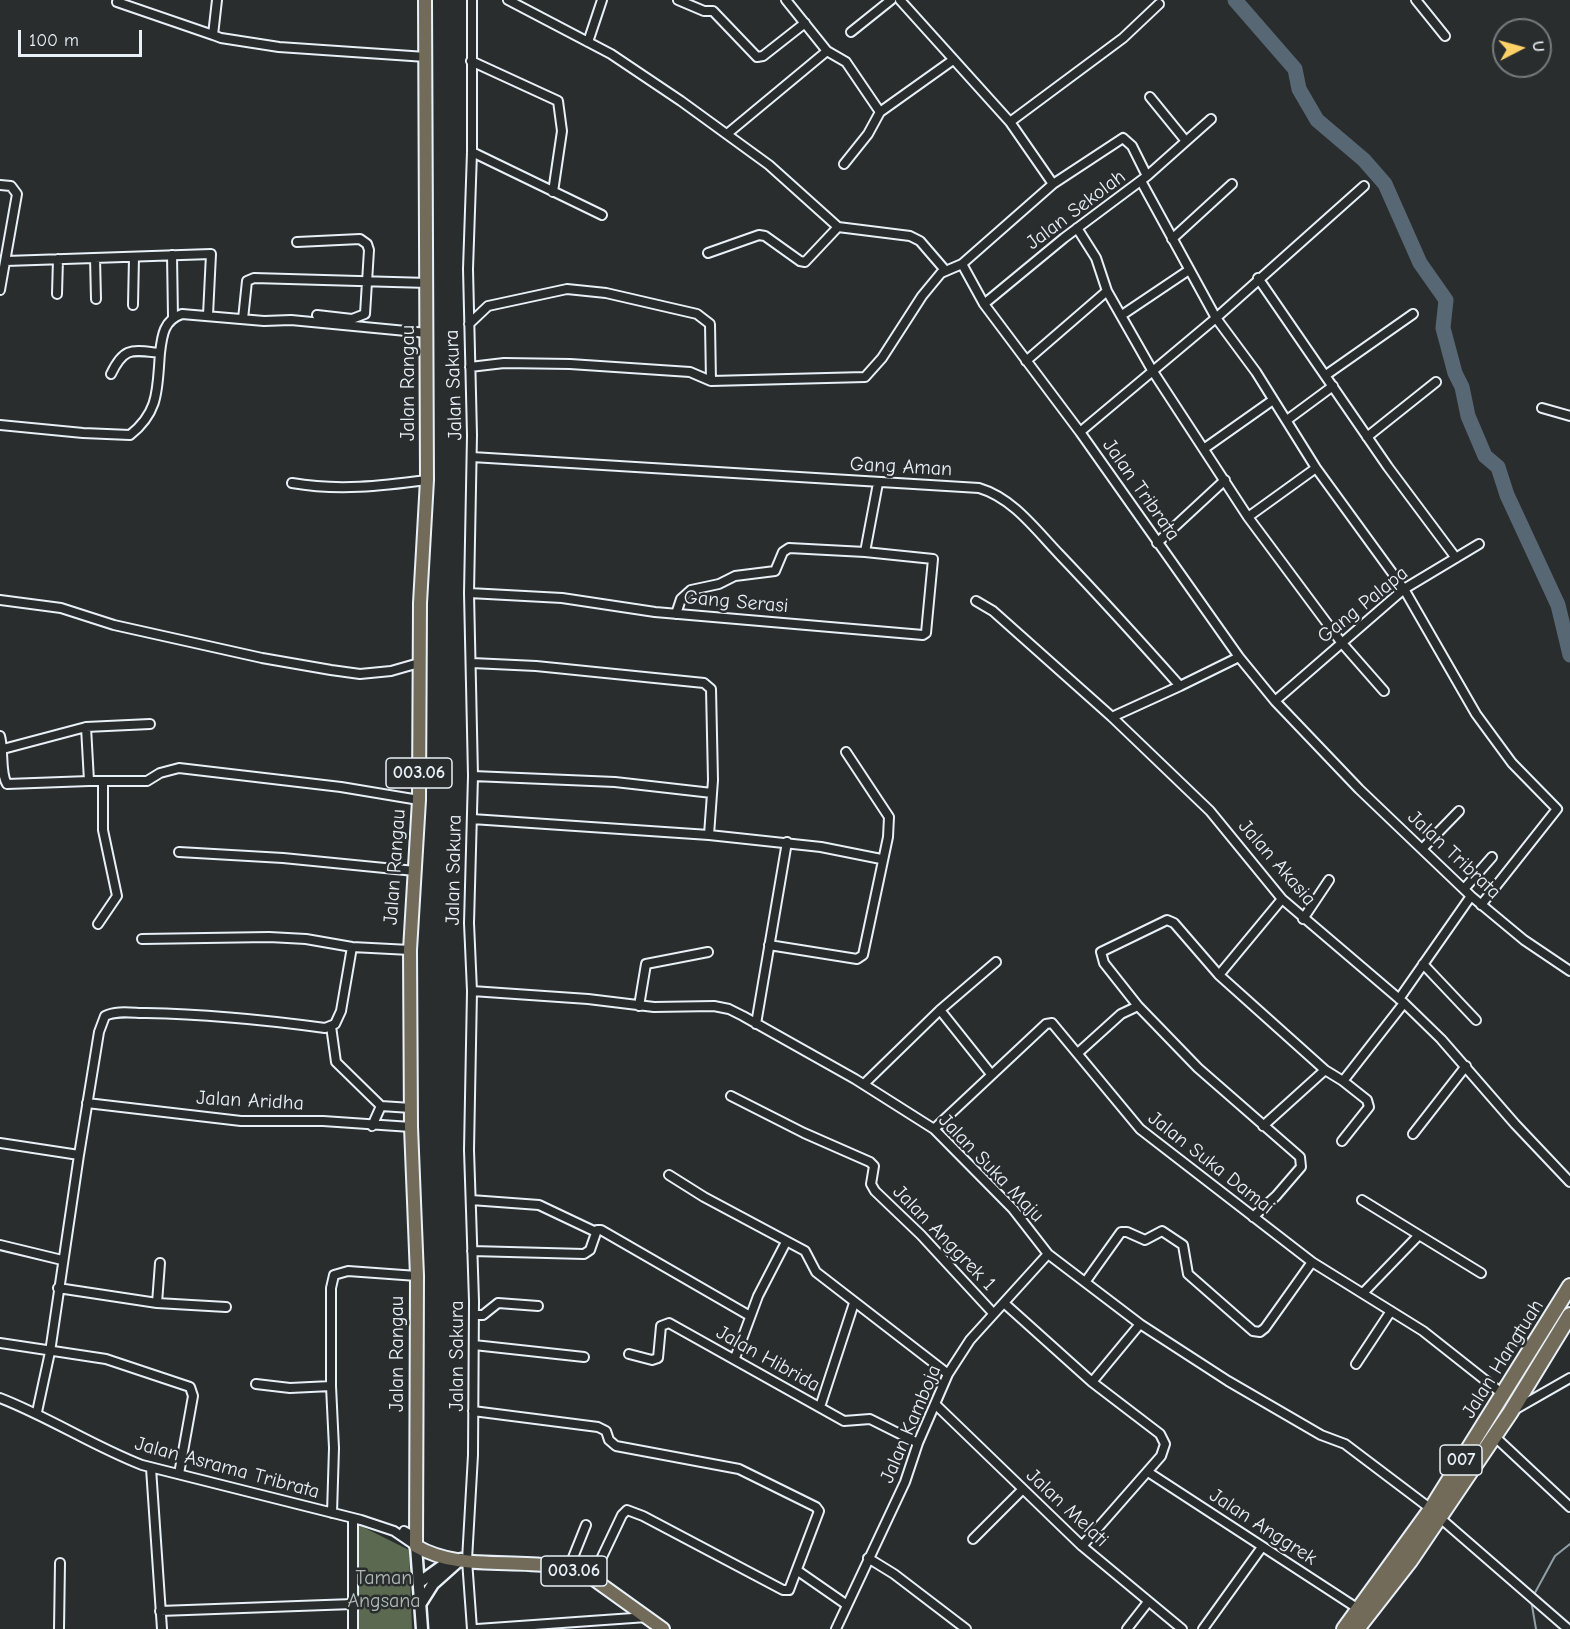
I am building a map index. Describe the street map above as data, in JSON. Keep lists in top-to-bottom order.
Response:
{
  "streets": {
    "highway": ["Jalan Hangtuah", "007"],
    "main road": ["Jalan Rangau", "003.06"],
    "street": [
      "Jalan Sekolah",
      "Jalan Sakura",
      "Gang Aman",
      "Jalan Tribrata",
      "Gang Serasi",
      "Gang Palapa",
      "Jalan Akasia",
      "Jalan Aridha",
      "Jalan Suka Damai",
      "Jalan Suka Maju",
      "Jalan Anggrek 1",
      "Jalan Hibrida",
      "Jalan Kamboja",
      "Jalan Asrama Tribrata",
      "Jalan Melati",
      "Jalan Anggrek"
    ]
  },
  "crossings": [
    ["Jalan Sekolah", "Jalan Tribrata"],
    ["Jalan Rangau", "003.06"],
    ["Jalan Rangau", "Jalan Aridha"],
    ["Jalan Rangau", "Jalan Asrama Tribrata"],
    ["Jalan Sakura", "Gang Aman"],
    ["Jalan Sakura", "Gang Serasi"],
    ["Jalan Sakura", "003.06"],
    ["Jalan Sakura", "Jalan Suka Maju"],
    ["Jalan Tribrata", "Gang Palapa"],
    ["003.06", "Jalan Asrama Tribrata"],
    ["Jalan Suka Damai", "Jalan Suka Maju"],
    ["Jalan Suka Damai", "Jalan Hangtuah"],
    ["Jalan Suka Maju", "Jalan Hangtuah"],
    ["Jalan Suka Maju", "Jalan Kamboja"],
    ["Jalan Anggrek 1", "Jalan Kamboja"],
    ["Jalan Hibrida", "Jalan Kamboja"],
    ["Jalan Hangtuah", "Jalan Anggrek"],
    ["Jalan Kamboja", "Jalan Melati"]
  ],
  "parks": ["Taman Angsana"],
  "scale_bar": "100 m",
  "north": "right"
}
